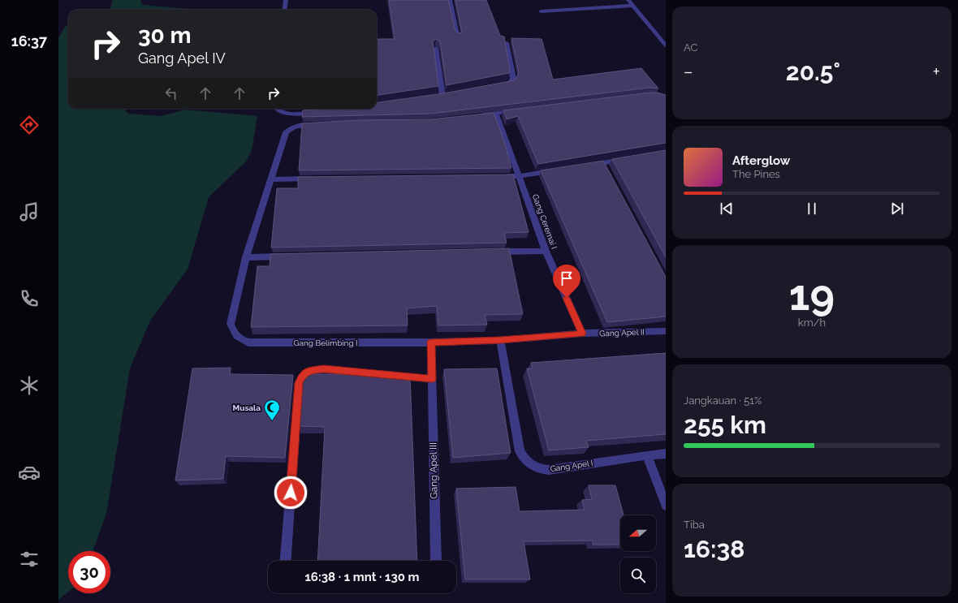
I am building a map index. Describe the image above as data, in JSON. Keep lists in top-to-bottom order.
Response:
{
  "streets": {
    "street": [
      "Gang Ceremai I",
      "Gang Apel II",
      "Gang Belimbing I",
      "Gang Apel I",
      "Gang Apel III"
    ]
  },
  "crossings": [
    ["Gang Ceremai I", "Gang Apel II"],
    ["Gang Apel II", "Gang Belimbing I"],
    ["Gang Apel II", "Gang Apel I"]
  ],
  "places": {
    "mosque": ["Musala"]
  },
  "north": "left",
  "page": {
    "tabs": "16:37",
    "tile": [
      "AC",
      ["19", "km/h"],
      ["Jangkauan · 51%", "255 km"],
      ["Tiba", "16:38"]
    ],
    "turn": ["30 m", "Gang Apel IV"],
    "heat": ["−", "20.5°", "+"],
    "song": ["Afterglow", "The Pines"],
    "limit": "30",
    "trip": "16:38 · 1 mnt · 130 m"
  }
}
